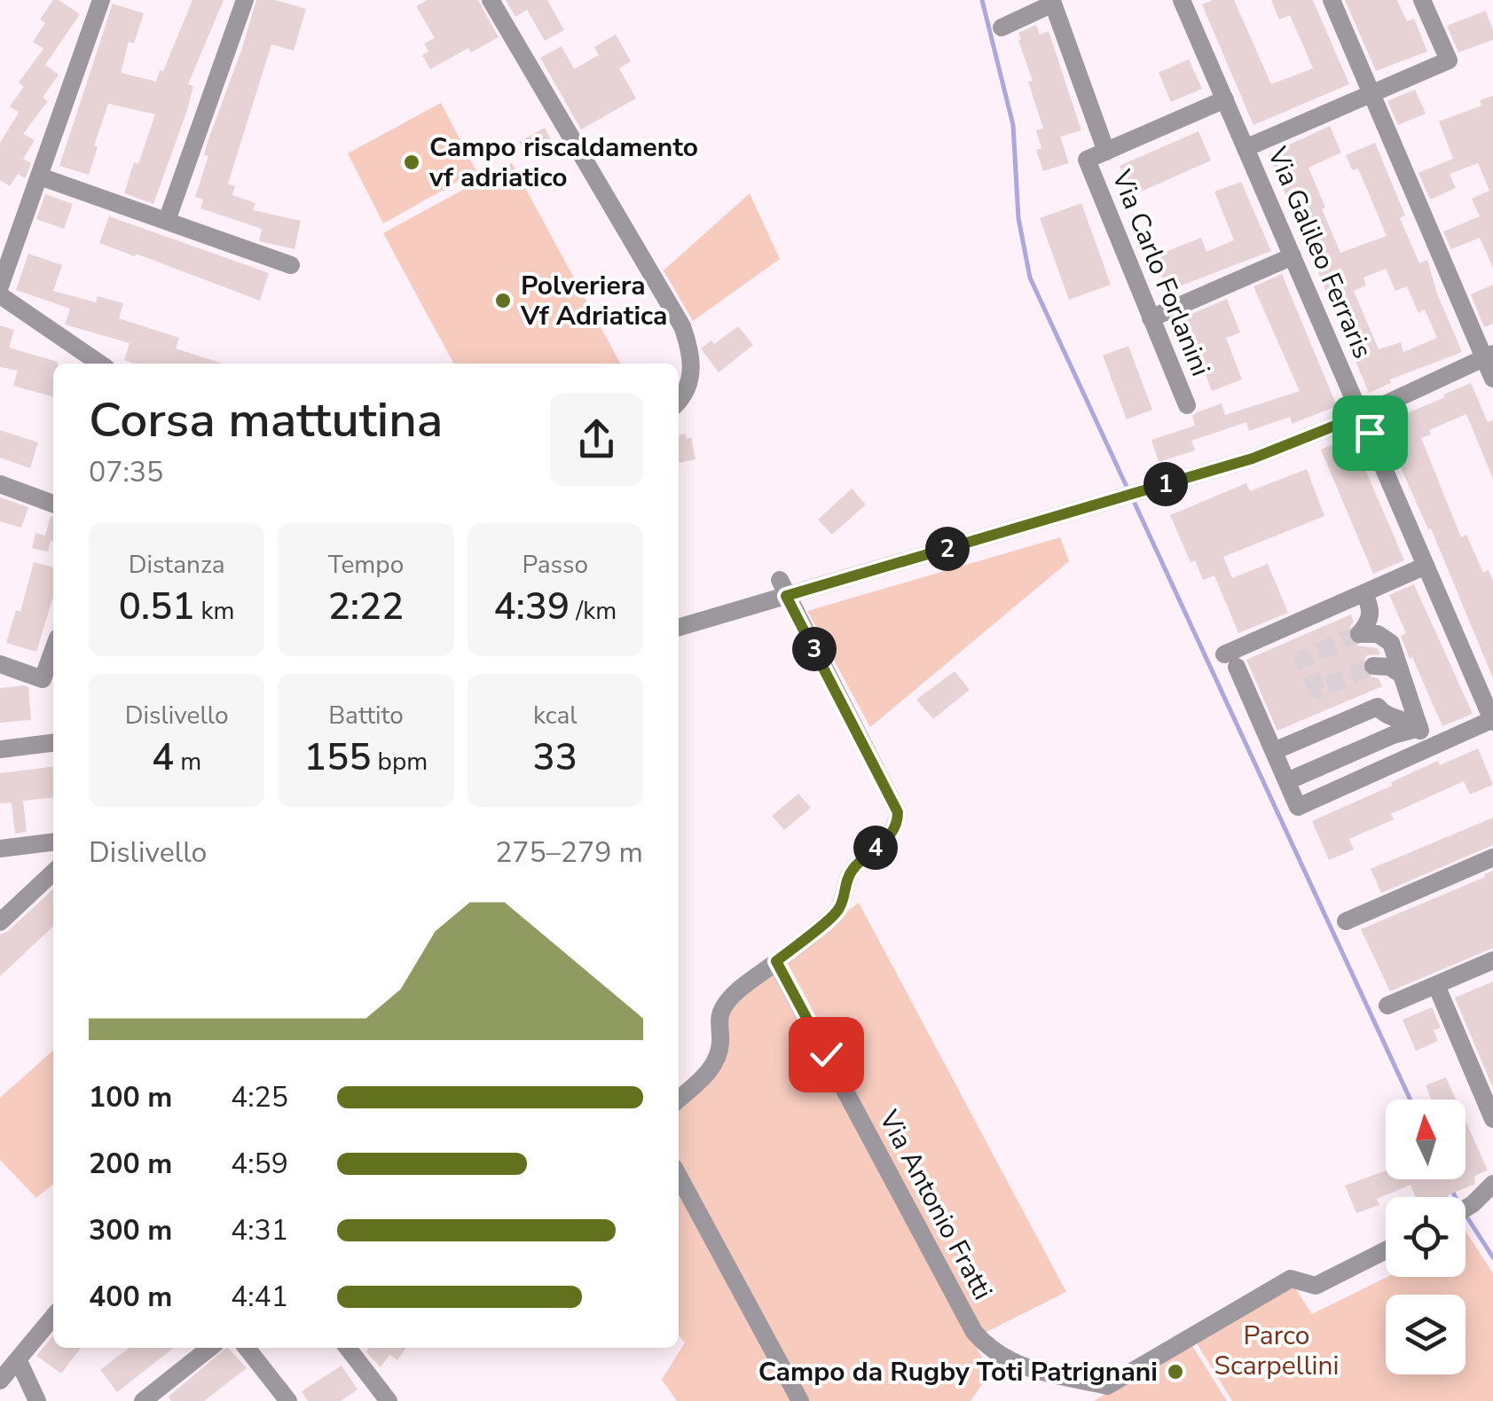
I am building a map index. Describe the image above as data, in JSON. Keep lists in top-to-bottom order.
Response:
{
  "streets": {
    "street": ["Via Galileo Ferraris", "Via Carlo Forlanini", "Via Antonio Fratti"]
  },
  "parks": ["Parco Scarpellini"],
  "places": ["Campo riscaldamento vf adriatico", "Polveriera Vf Adriatica", "Campo da Rugby Toti Patrignani"],
  "north": "top",
  "page": {
    "heading": ["Corsa mattutina", "07:35"],
    "pins": [
      "1",
      "2",
      "3",
      "4"
    ],
    "stats": [
      ["Distanza", "0.51 km"],
      ["Tempo", "2:22"],
      ["Passo", "4:39 /km"],
      ["Dislivello", "4 m"],
      ["Battito", "155 bpm"],
      ["kcal", "33"]
    ],
    "chart": ["Dislivello", "275–279 m"],
    "list": [
      {
        "name": "100 m",
        "note": "4:25"
      },
      {
        "name": "200 m",
        "note": "4:59"
      },
      {
        "name": "300 m",
        "note": "4:31"
      },
      {
        "name": "400 m",
        "note": "4:41"
      }
    ]
  }
}
